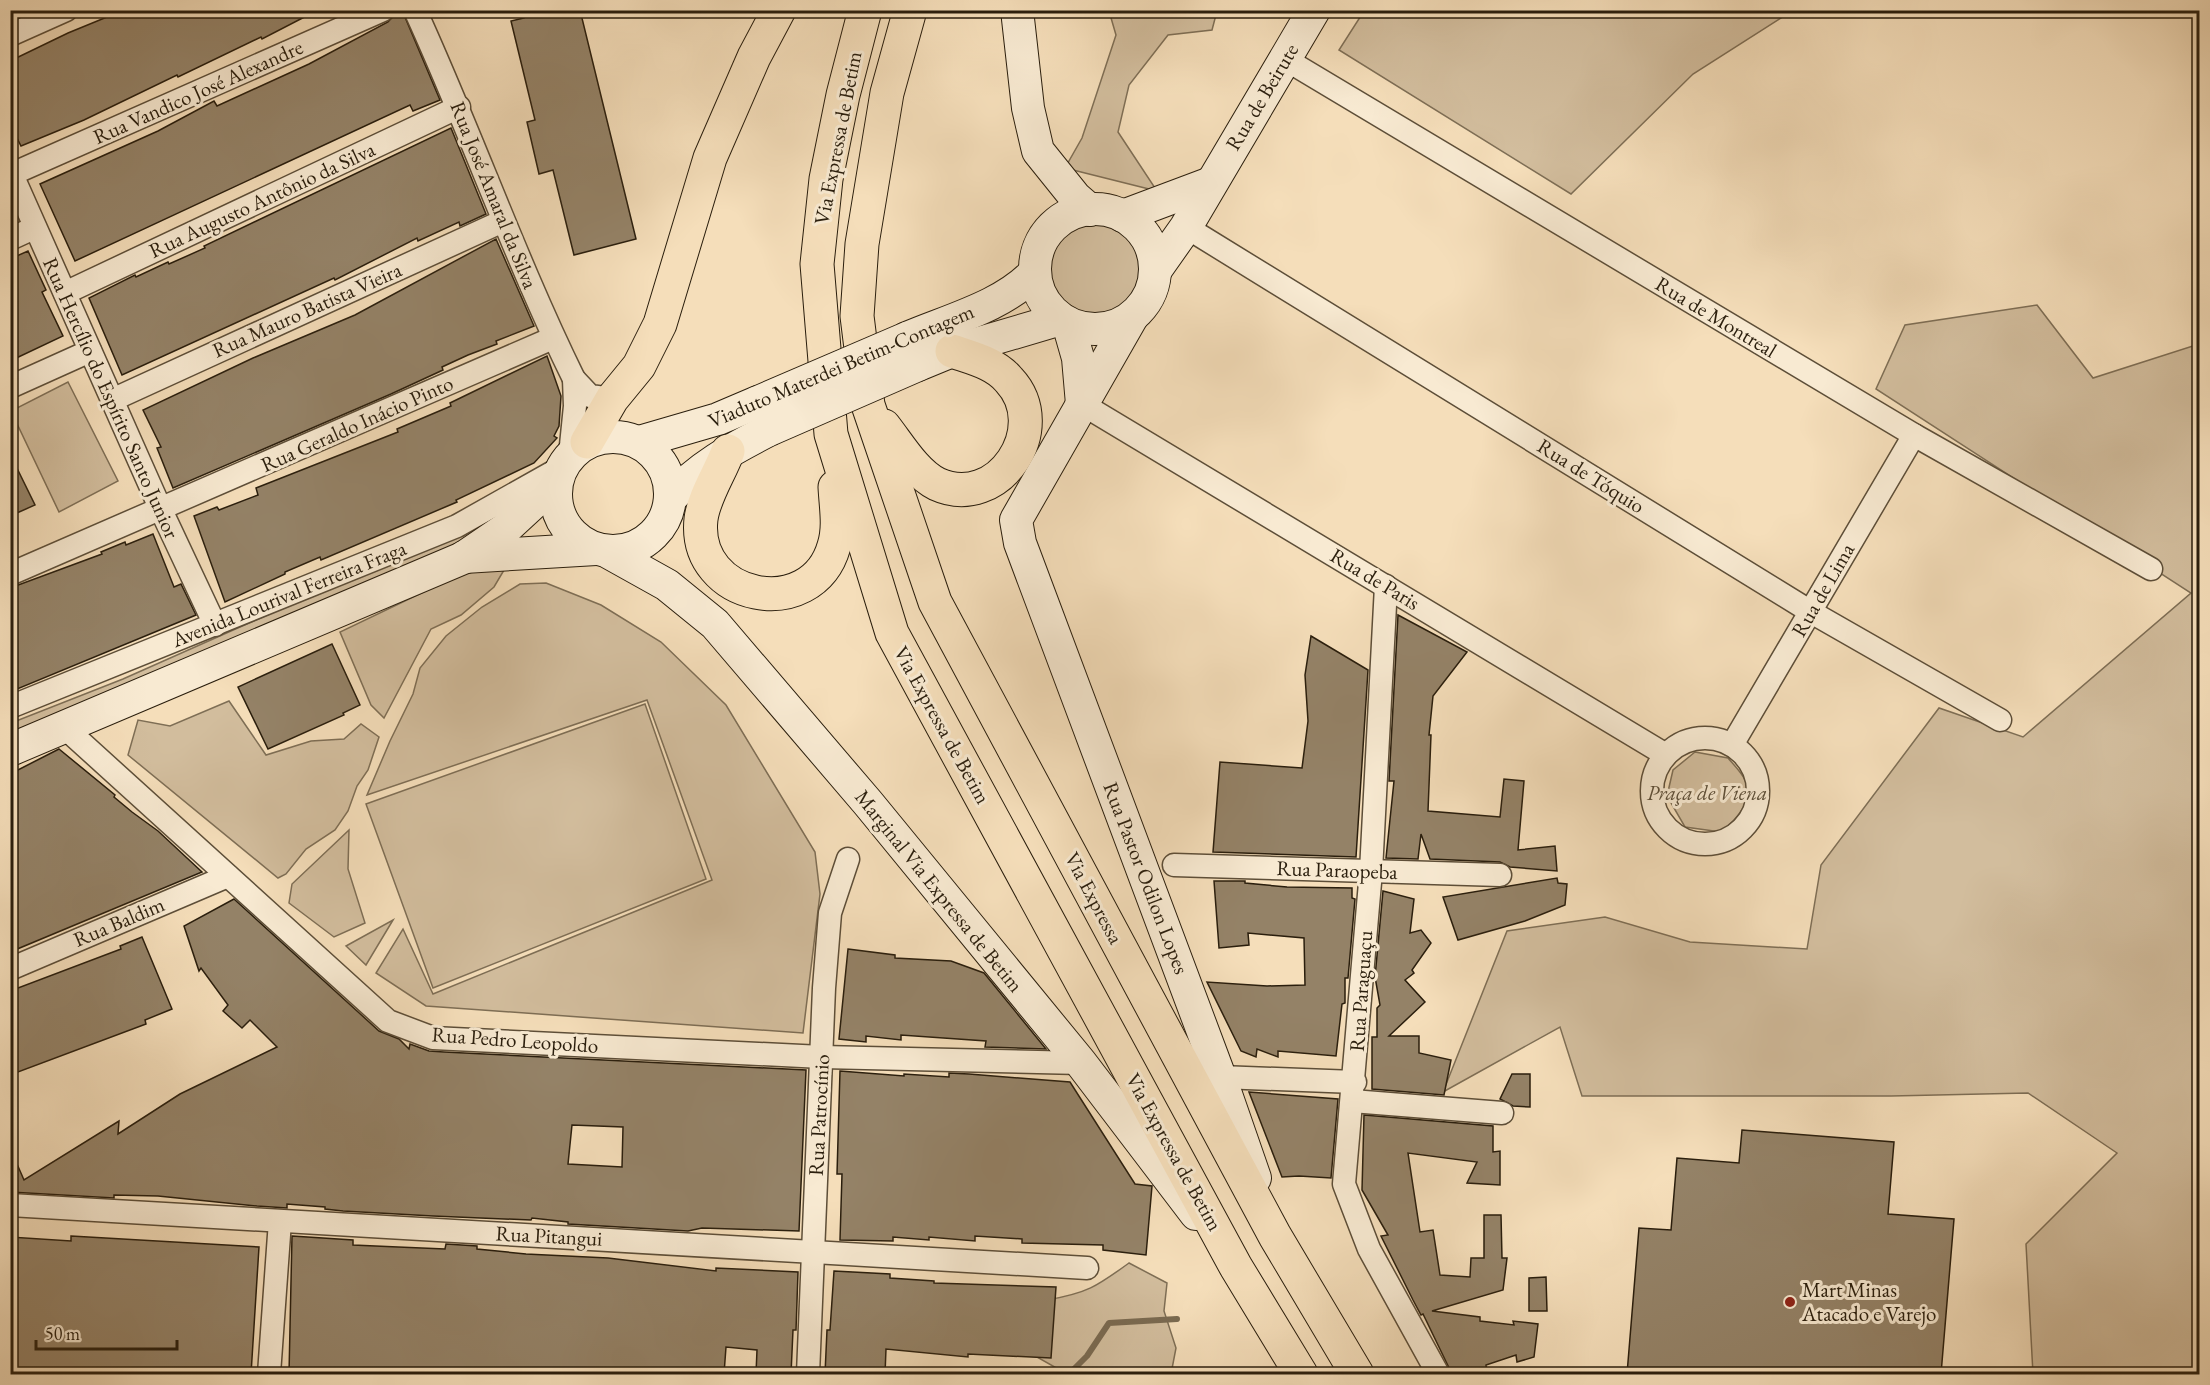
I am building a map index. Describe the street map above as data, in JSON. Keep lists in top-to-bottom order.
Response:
{
  "streets": {
    "highway": ["Via Expressa de Betim", "Via Expressa"],
    "street": [
      "Rua Vandico José Alexandre",
      "Rua de Beirute",
      "Rua José Amaral da Silva",
      "Rua Augusto Antônio da Silva",
      "Rua Mauro Batista Vieira",
      "Rua de Montreal",
      "Viaduto Materdei Betim-Contagem",
      "Rua Hercílio do Espírito Santo Junior",
      "Rua Geraldo Inácio Pinto",
      "Rua de Tóquio",
      "Rua de Paris",
      "Rua de Lima",
      "Avenida Lourival Ferreira Fraga",
      "Rua Paraopeba",
      "Rua Pastor Odilon Lopes",
      "Marginal Via Expressa de Betim",
      "Rua Baldim",
      "Rua Paraguaçu",
      "Rua Pedro Leopoldo",
      "Rua Patrocínio",
      "Rua Pitangui"
    ]
  },
  "crossings": [
    ["Rua Vandico José Alexandre", "Rua Hercílio do Espírito Santo Junior"],
    ["Rua de Beirute", "Rua de Montreal"],
    ["Rua de Beirute", "Viaduto Materdei Betim-Contagem"],
    ["Rua de Beirute", "Rua de Tóquio"],
    ["Via Expressa de Betim", "Marginal Via Expressa de Betim"],
    ["Via Expressa de Betim", "Via Expressa"],
    ["Rua José Amaral da Silva", "Rua Augusto Antônio da Silva"],
    ["Rua José Amaral da Silva", "Rua Mauro Batista Vieira"],
    ["Rua José Amaral da Silva", "Viaduto Materdei Betim-Contagem"],
    ["Rua José Amaral da Silva", "Rua Geraldo Inácio Pinto"],
    ["Rua José Amaral da Silva", "Avenida Lourival Ferreira Fraga"],
    ["Rua José Amaral da Silva", "Marginal Via Expressa de Betim"],
    ["Rua Augusto Antônio da Silva", "Rua Hercílio do Espírito Santo Junior"],
    ["Rua Mauro Batista Vieira", "Rua Hercílio do Espírito Santo Junior"],
    ["Rua de Montreal", "Rua de Lima"],
    ["Viaduto Materdei Betim-Contagem", "Avenida Lourival Ferreira Fraga"],
    ["Viaduto Materdei Betim-Contagem", "Marginal Via Expressa de Betim"],
    ["Rua Hercílio do Espírito Santo Junior", "Rua Geraldo Inácio Pinto"],
    ["Rua Hercílio do Espírito Santo Junior", "Avenida Lourival Ferreira Fraga"],
    ["Rua de Tóquio", "Rua de Lima"],
    ["Rua de Paris", "Rua de Lima"],
    ["Rua de Paris", "Rua Pastor Odilon Lopes"],
    ["Rua de Paris", "Rua Paraguaçu"],
    ["Avenida Lourival Ferreira Fraga", "Marginal Via Expressa de Betim"],
    ["Avenida Lourival Ferreira Fraga", "Rua Pedro Leopoldo"],
    ["Rua Paraopeba", "Rua Paraguaçu"],
    ["Rua Pastor Odilon Lopes", "Via Expressa"],
    ["Marginal Via Expressa de Betim", "Rua Pedro Leopoldo"],
    ["Rua Baldim", "Rua Pedro Leopoldo"],
    ["Rua Pedro Leopoldo", "Rua Patrocínio"],
    ["Rua Patrocínio", "Rua Pitangui"]
  ],
  "parks": ["Praça de Viena"],
  "places": ["Mart Minas Atacado e Varejo"],
  "scale_bar": "50 m"
}
